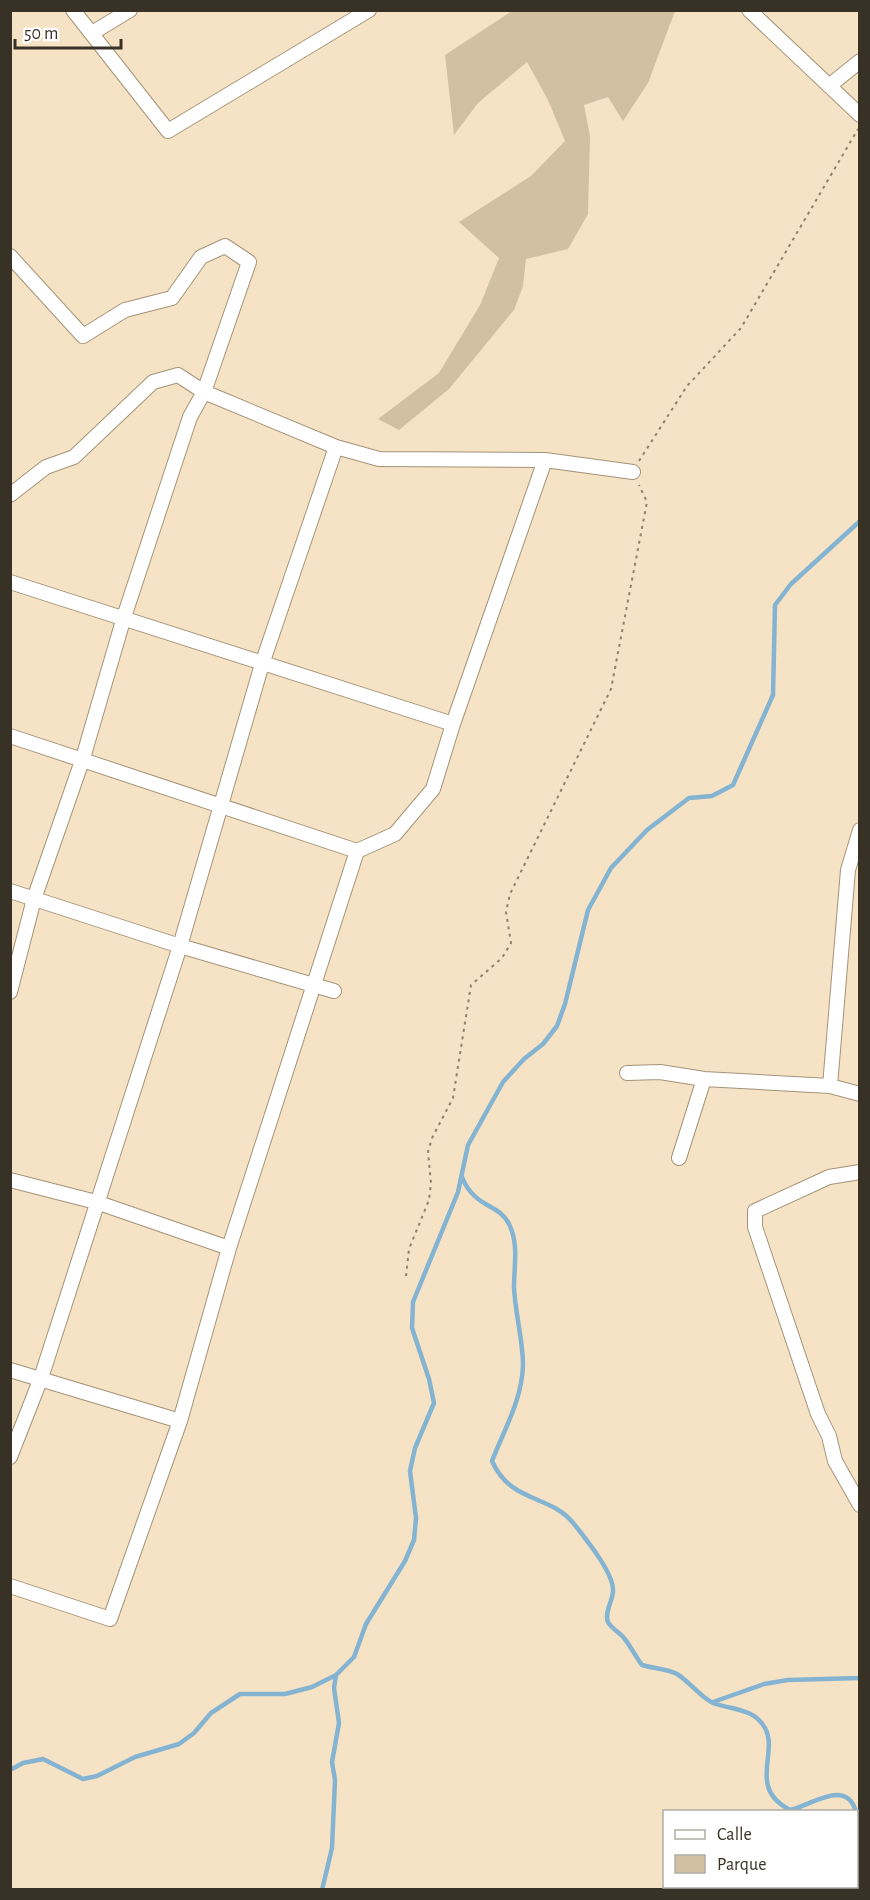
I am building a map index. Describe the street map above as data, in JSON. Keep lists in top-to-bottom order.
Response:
{
  "legend": ["Calle", "Parque"],
  "scale_bar": "50 m"
}
